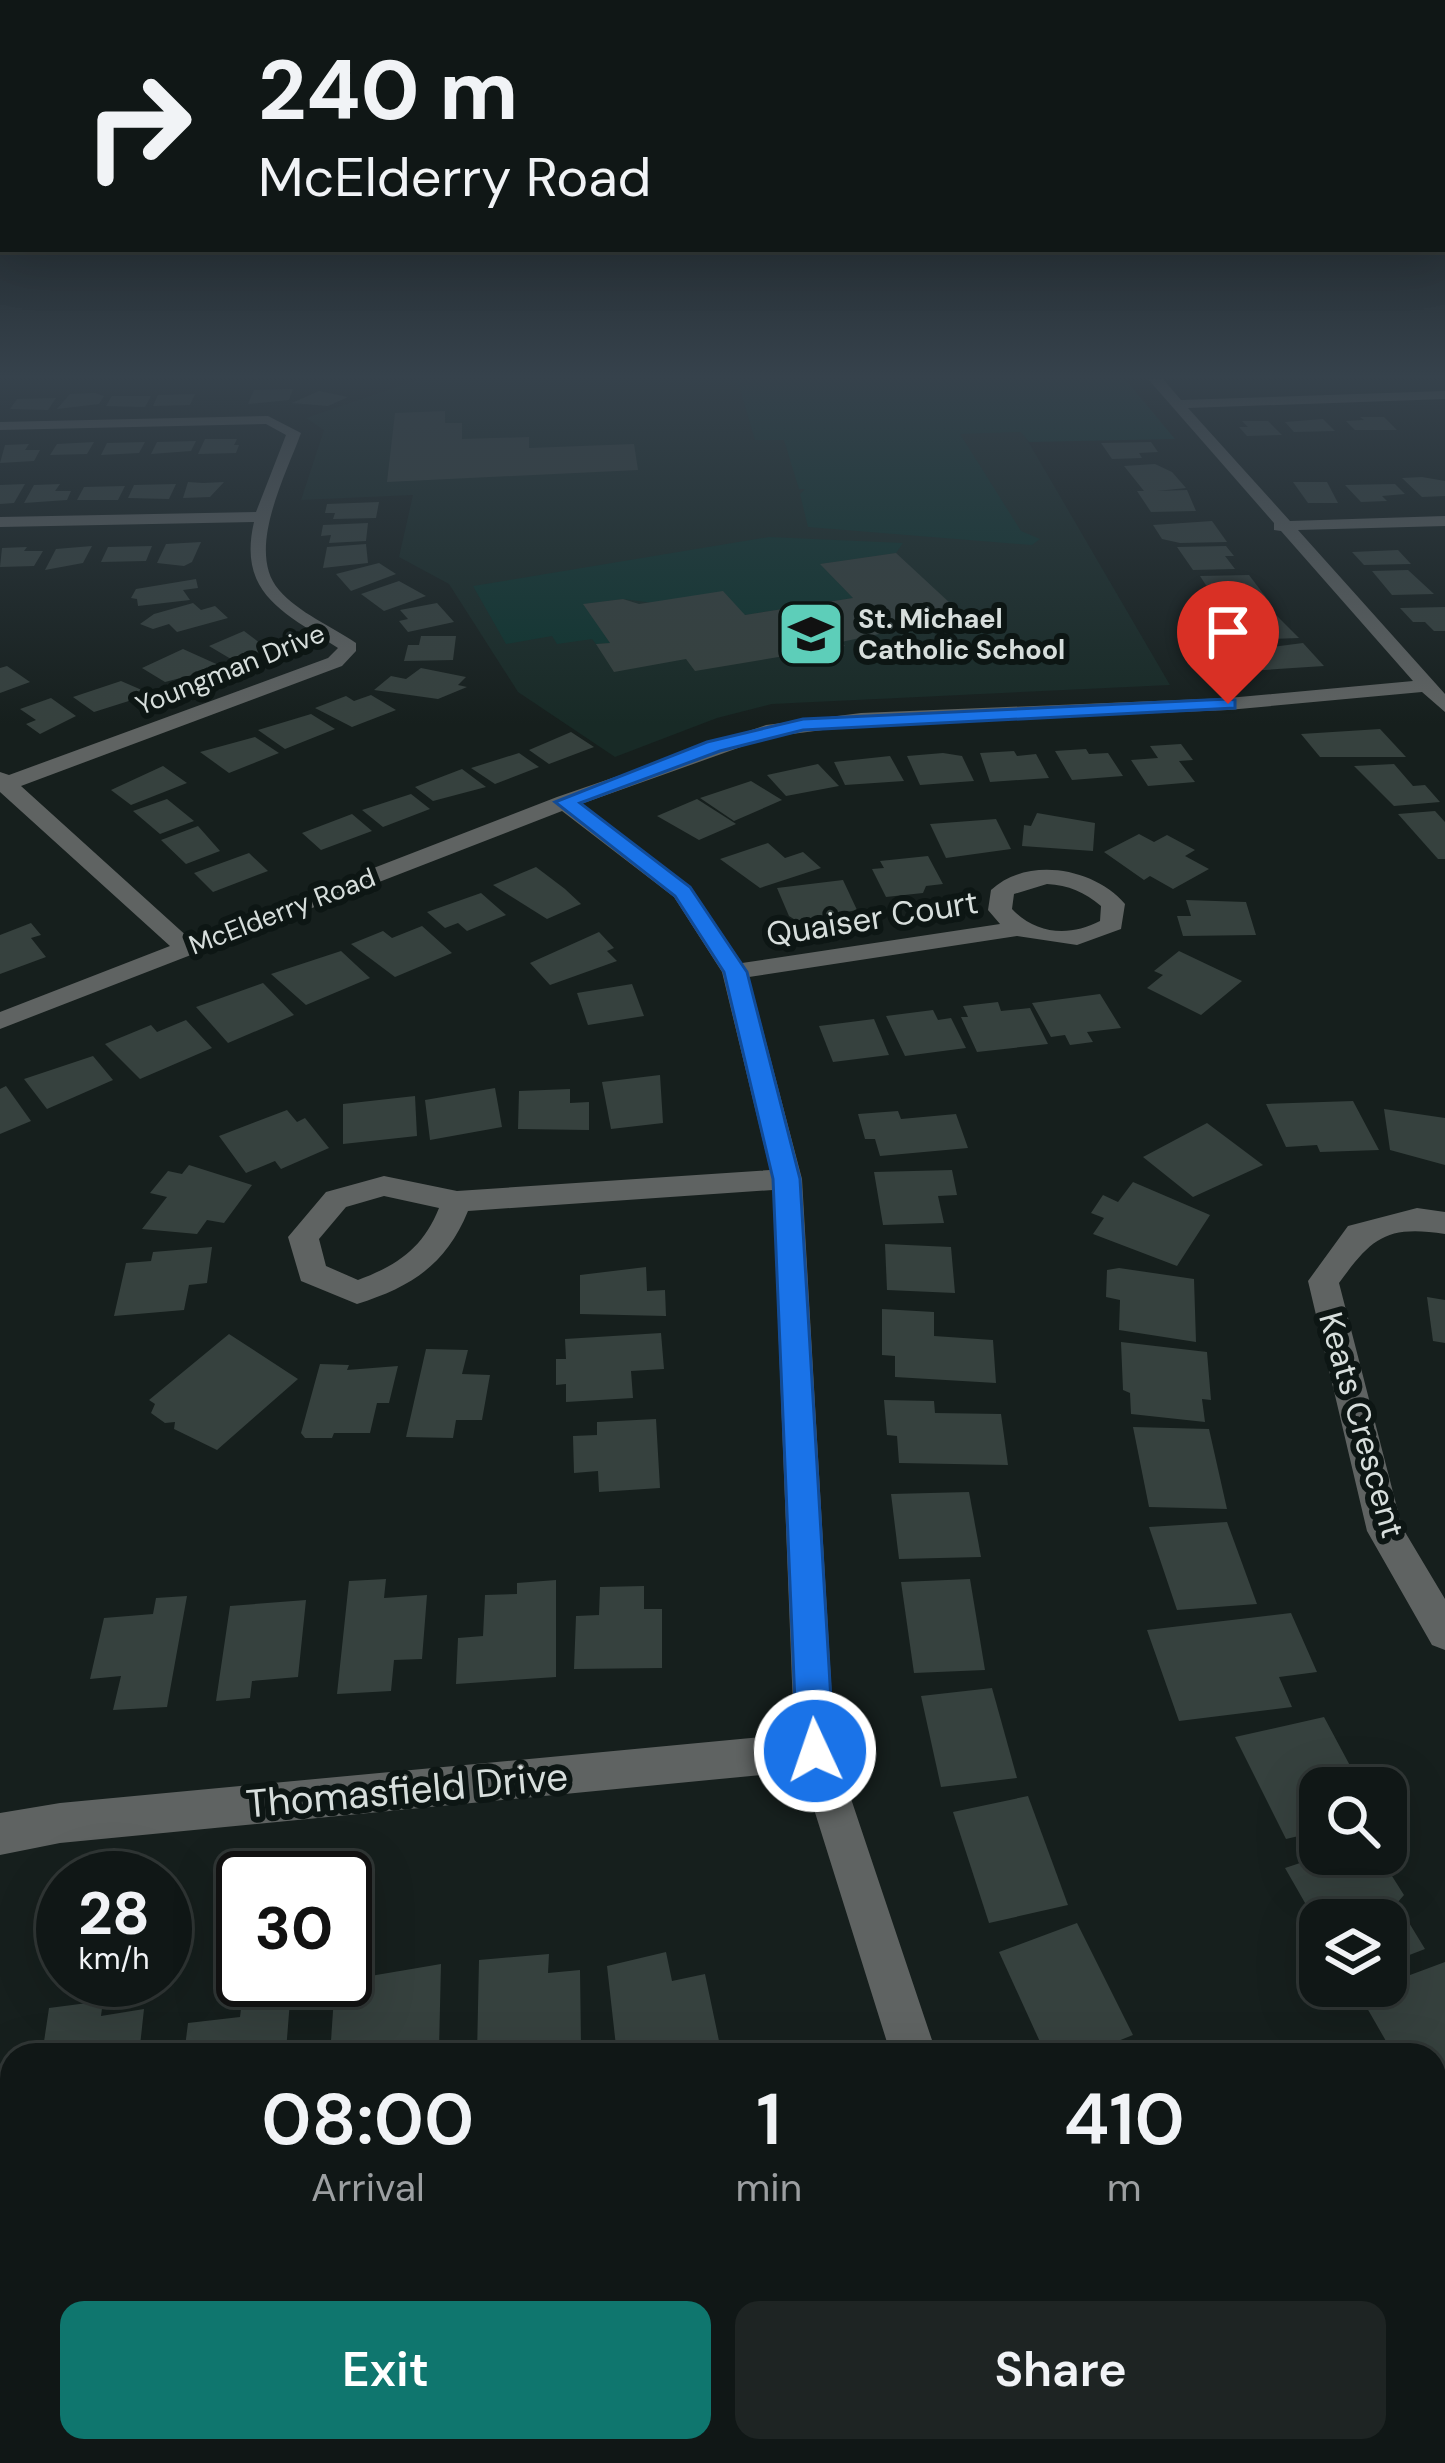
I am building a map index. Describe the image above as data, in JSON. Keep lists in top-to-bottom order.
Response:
{
  "streets": {
    "street": [
      "Youngman Drive",
      "McElderry Road",
      "Quaiser Court",
      "Keats Crescent",
      "Thomasfield Drive"
    ]
  },
  "places": {
    "school or university": ["St. Michael Catholic School"]
  },
  "page": {
    "turn": ["240 m", "McElderry Road"],
    "speed": "28 km/h",
    "limit": "30",
    "eta": [
      "08:00",
      "Arrival",
      "1",
      "min",
      "410",
      "m"
    ],
    "buttons": ["Exit", "Share"]
  }
}
